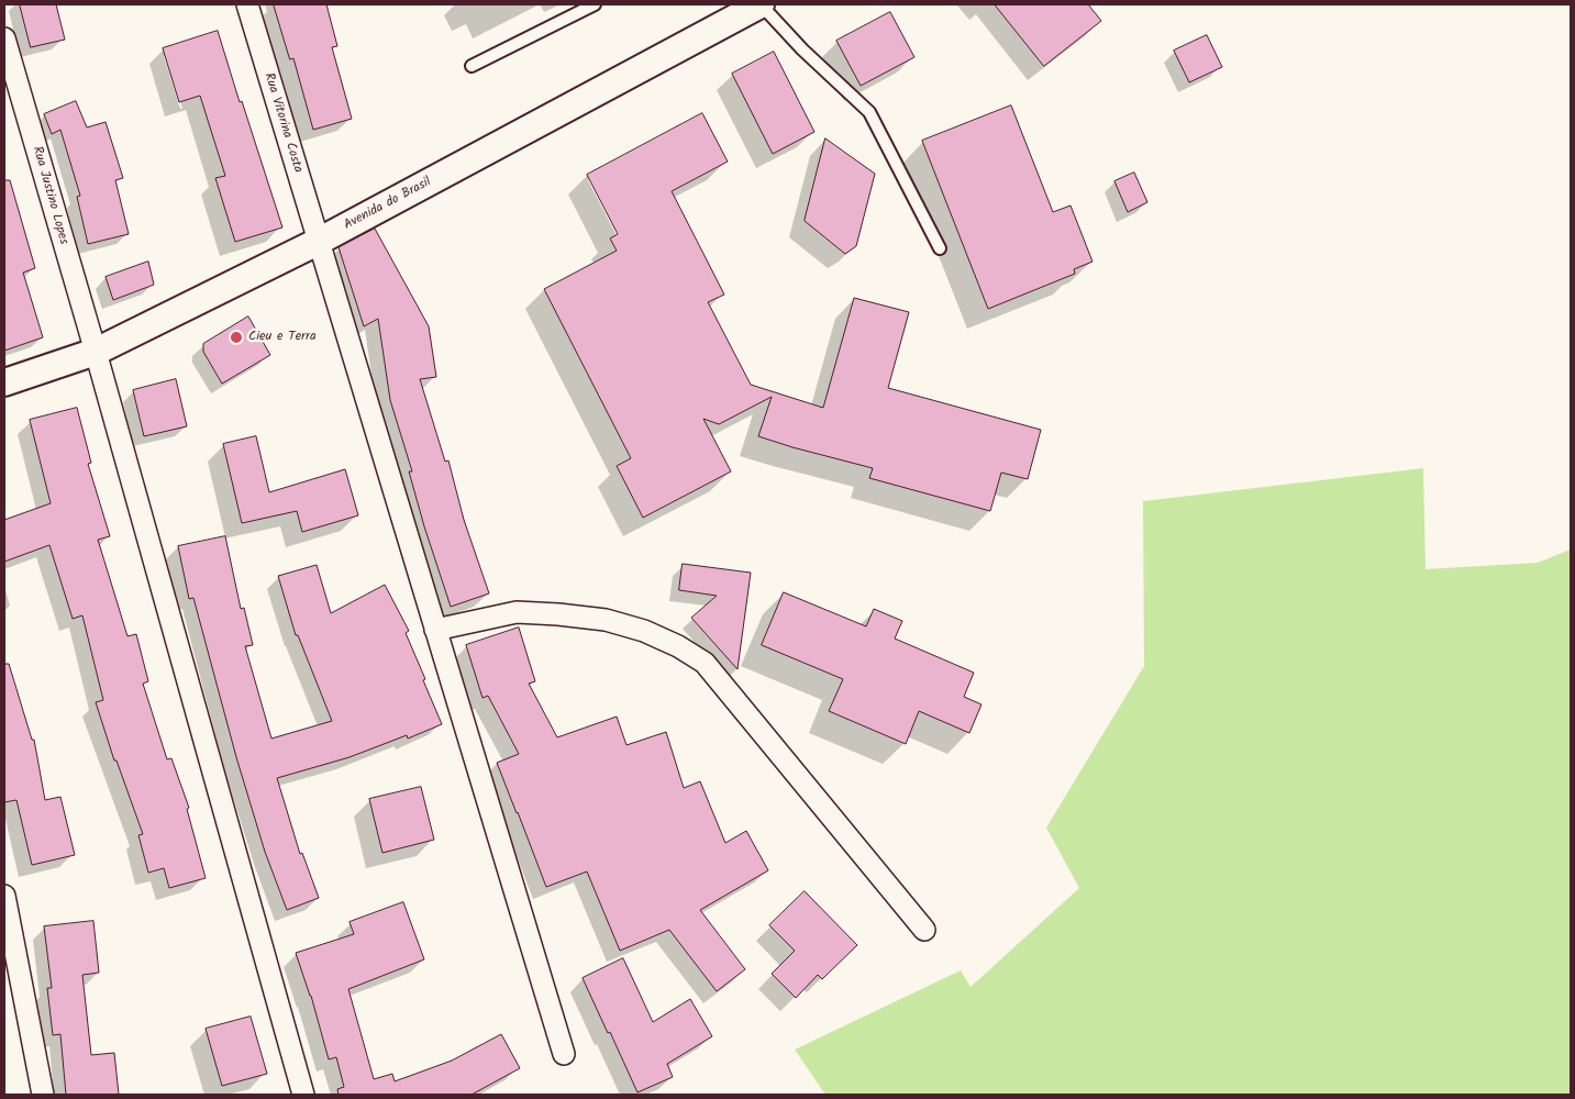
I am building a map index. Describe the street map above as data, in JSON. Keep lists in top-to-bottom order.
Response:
{
  "streets": {
    "street": ["Rua Vitorina Costa", "Rua Justino Lopes", "Avenida do Brasil"]
  },
  "crossings": [
    ["Rua Vitorina Costa", "Avenida do Brasil"],
    ["Rua Justino Lopes", "Avenida do Brasil"]
  ],
  "places": ["Cieu e Terra"]
}
